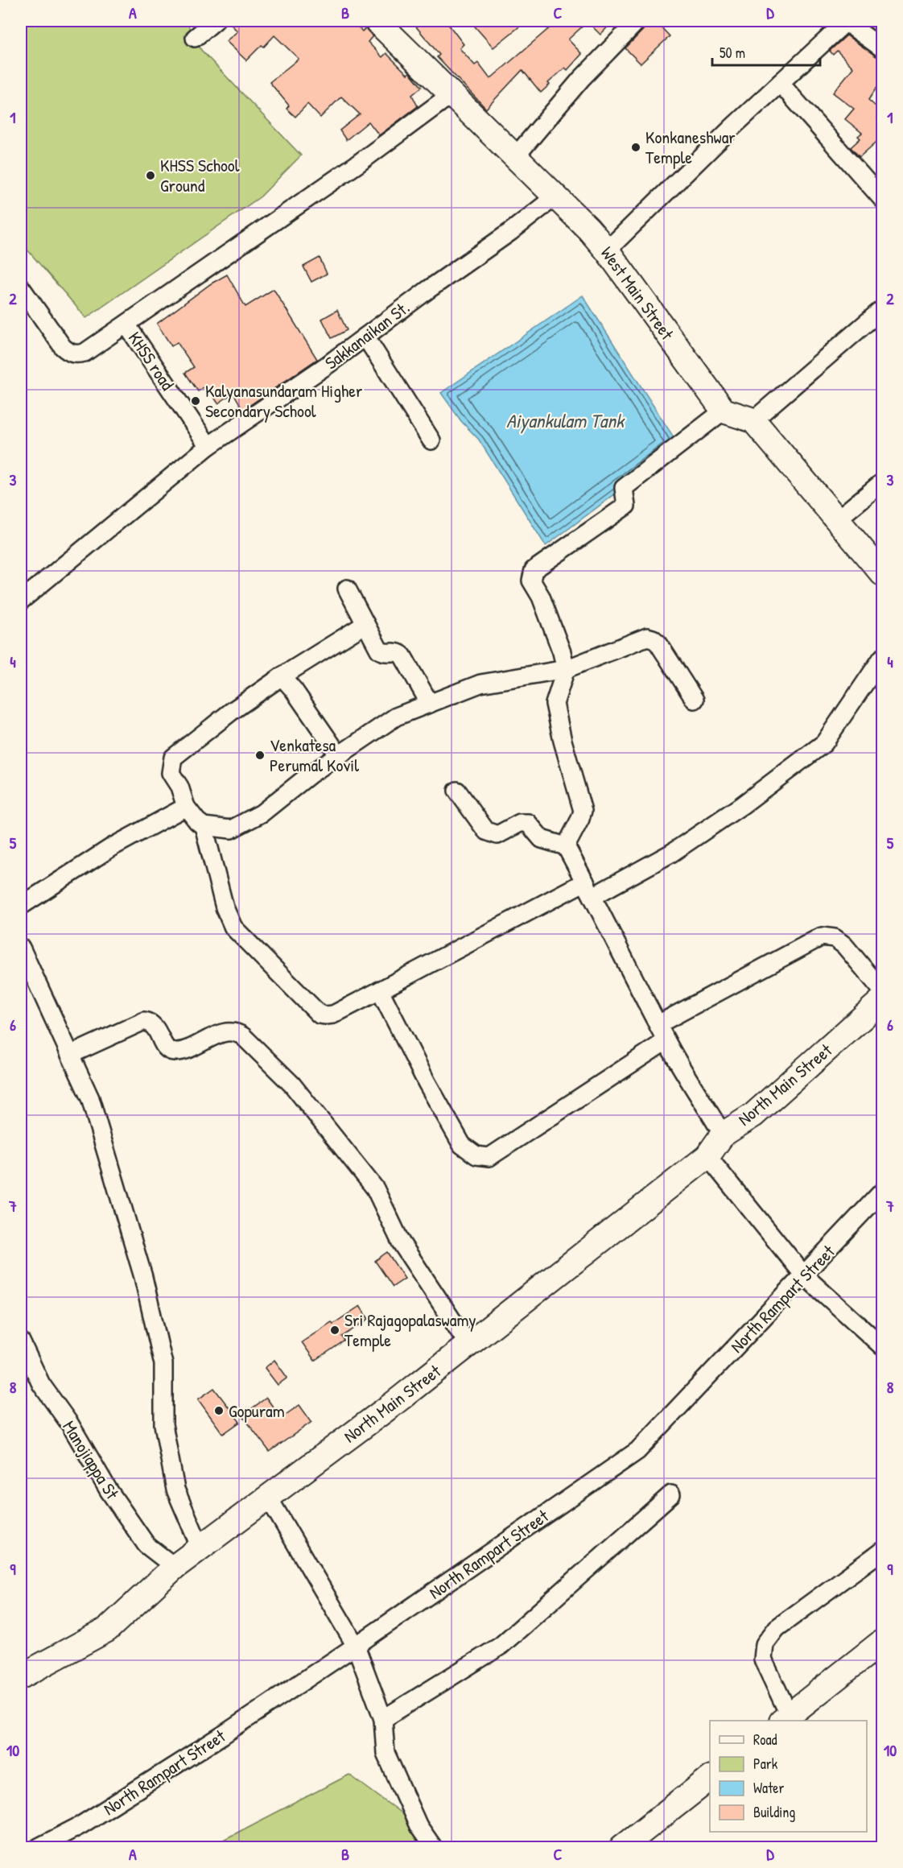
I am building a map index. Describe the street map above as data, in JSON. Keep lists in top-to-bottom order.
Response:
{
  "streets": {
    "street": [
      "West Main Street",
      "Sakkanaikan St.",
      "KHSS road",
      "North Main Street",
      "North Rampart Street",
      "Manojiappa St"
    ]
  },
  "crossings": [
    ["West Main Street", "Sakkanaikan St."],
    ["Sakkanaikan St.", "KHSS road"],
    ["North Main Street", "Manojiappa St"]
  ],
  "water": ["Aiyankulam Tank"],
  "places": [
    "Konkaneshwar Temple",
    "KHSS School Ground",
    "Kalyanasundaram Higher Secondary School",
    "Venkatesa Perumal Kovil",
    "Sri Rajagopalaswamy Temple",
    "Gopuram"
  ],
  "legend": [
    "Road",
    "Park",
    "Water",
    "Building"
  ],
  "scale_bar": "50 m",
  "grid": {
    "columns": [
      "A",
      "B",
      "C",
      "D"
    ],
    "rows": [
      "1",
      "2",
      "3",
      "4",
      "5",
      "6",
      "7",
      "8",
      "9",
      "10"
    ]
  }
}
